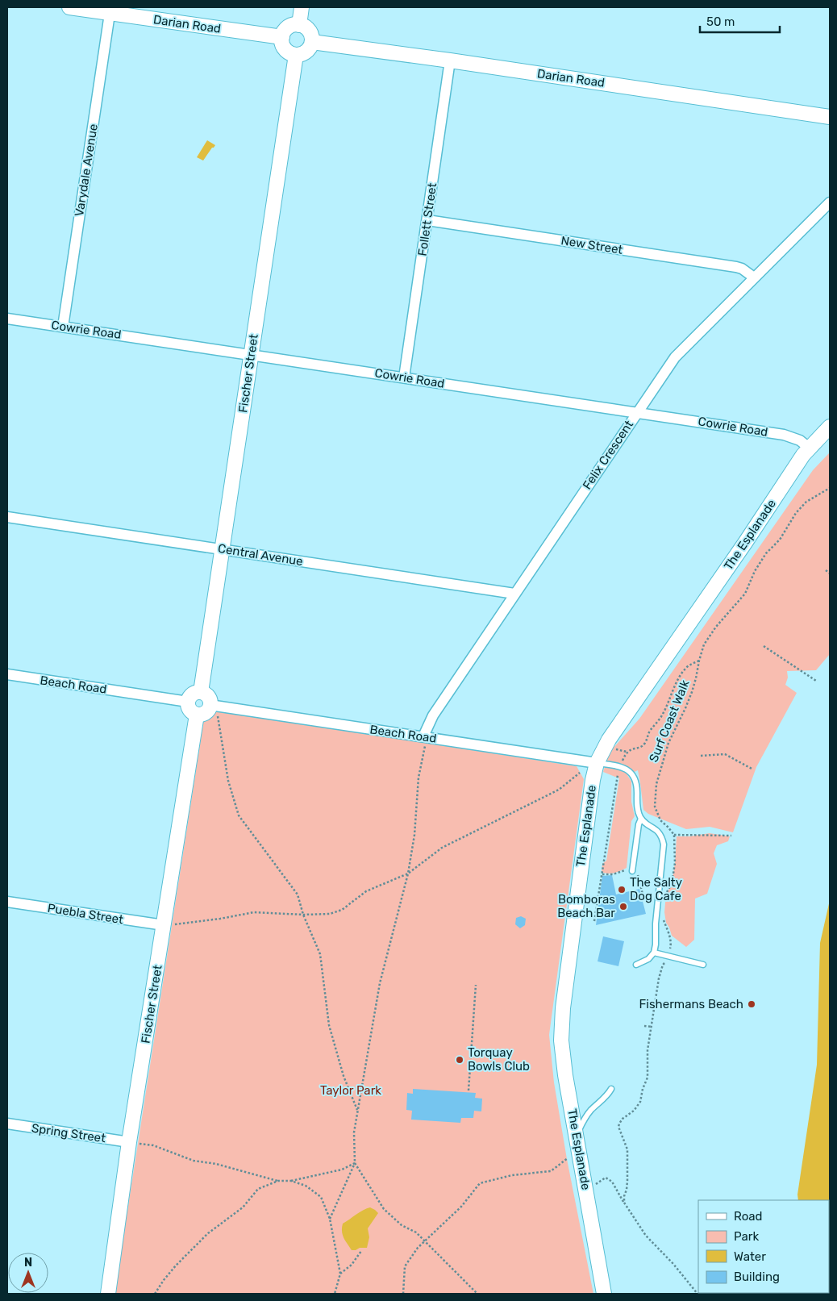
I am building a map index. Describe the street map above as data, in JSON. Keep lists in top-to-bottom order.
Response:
{
  "streets": {
    "street": [
      "Darian Road",
      "Varydale Avenue",
      "Follett Street",
      "New Street",
      "Cowrie Road",
      "Fischer Street",
      "Felix Crescent",
      "The Esplanade",
      "Central Avenue",
      "Beach Road",
      "Puebla Street",
      "Spring Street"
    ],
    "path": ["Surf Coast Walk"]
  },
  "crossings": [
    ["Darian Road", "Varydale Avenue"],
    ["Darian Road", "Follett Street"],
    ["Darian Road", "Fischer Street"],
    ["Varydale Avenue", "Cowrie Road"],
    ["Follett Street", "New Street"],
    ["Follett Street", "Cowrie Road"],
    ["New Street", "Felix Crescent"],
    ["Cowrie Road", "Fischer Street"],
    ["Cowrie Road", "Felix Crescent"],
    ["Cowrie Road", "The Esplanade"],
    ["Fischer Street", "Central Avenue"],
    ["Fischer Street", "Beach Road"],
    ["Fischer Street", "Puebla Street"],
    ["Fischer Street", "Spring Street"],
    ["Felix Crescent", "Central Avenue"],
    ["Felix Crescent", "Beach Road"],
    ["The Esplanade", "Beach Road"]
  ],
  "parks": ["Taylor Park"],
  "places": [
    "The Salty Dog Cafe",
    "Bomboras Beach Bar",
    "Fishermans Beach",
    "Torquay Bowls Club"
  ],
  "legend": [
    "Road",
    "Park",
    "Water",
    "Building"
  ],
  "scale_bar": "50 m",
  "north": "top"
}
